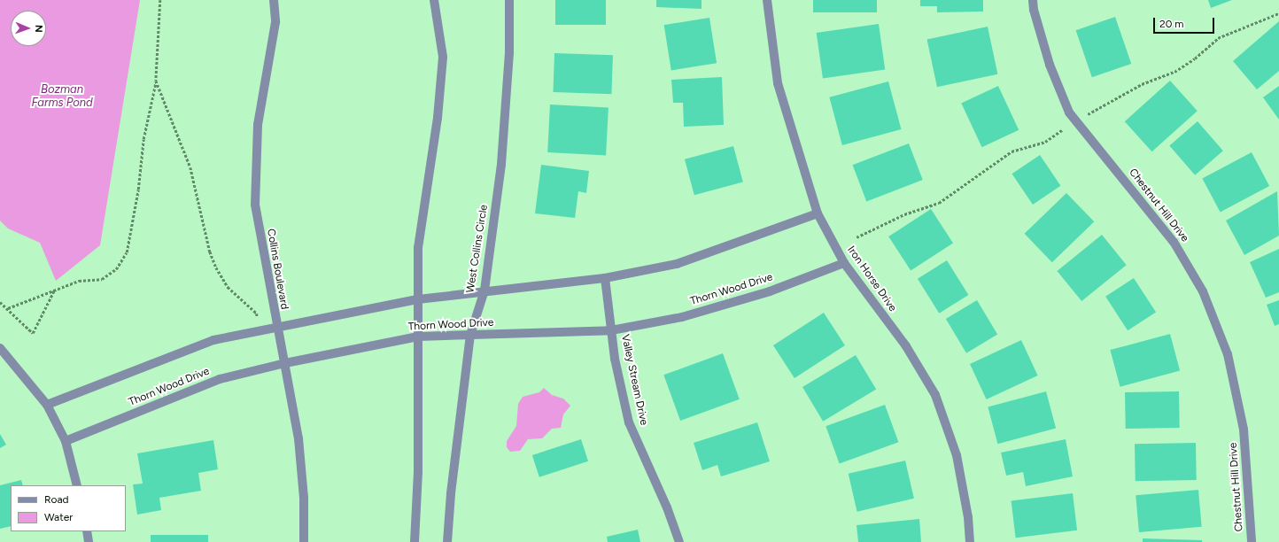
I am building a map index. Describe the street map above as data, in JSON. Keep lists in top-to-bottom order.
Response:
{
  "streets": {
    "street": [
      "Chestnut Hill Drive",
      "West Collins Circle",
      "Collins Boulevard",
      "Iron Horse Drive",
      "Thorn Wood Drive",
      "Valley Stream Drive"
    ]
  },
  "crossings": [
    ["West Collins Circle", "Thorn Wood Drive"],
    ["Collins Boulevard", "Thorn Wood Drive"],
    ["Iron Horse Drive", "Thorn Wood Drive"],
    ["Thorn Wood Drive", "Valley Stream Drive"]
  ],
  "water": ["Bozman Farms Pond"],
  "legend": ["Road", "Water"],
  "scale_bar": "20 m",
  "north": "right"
}
